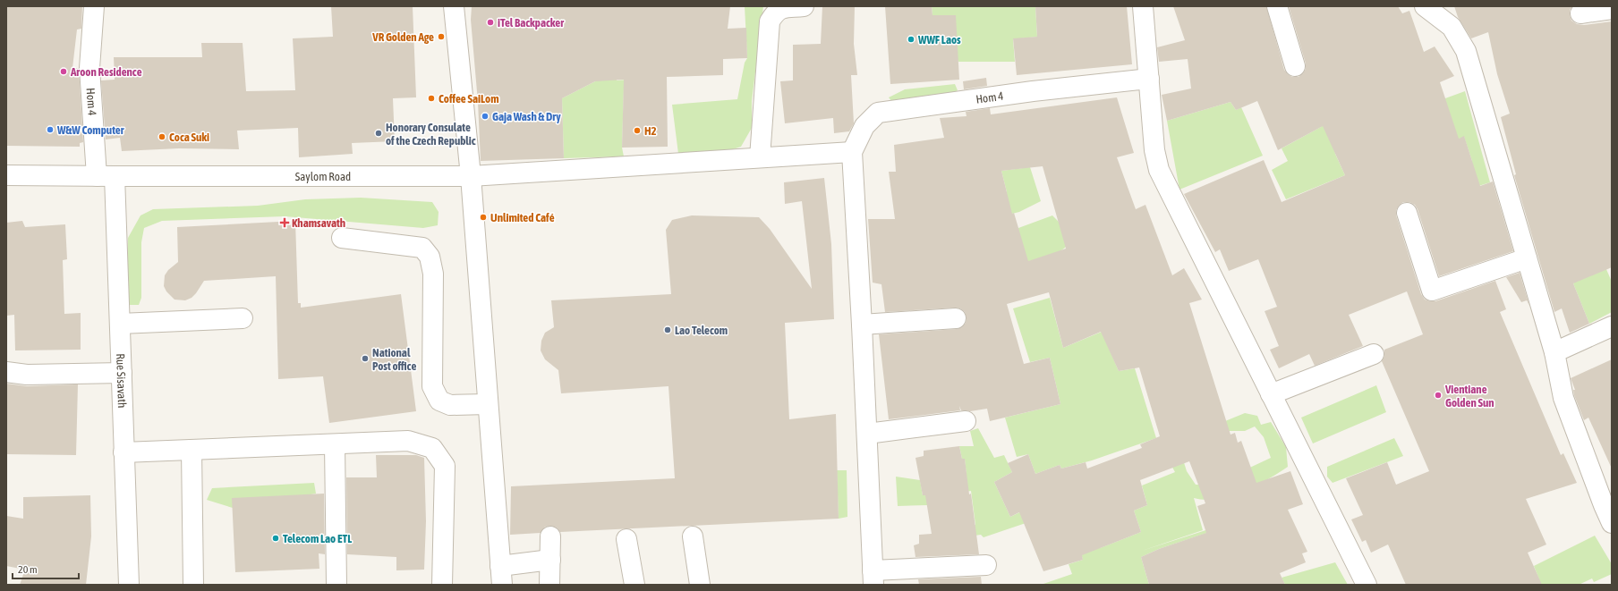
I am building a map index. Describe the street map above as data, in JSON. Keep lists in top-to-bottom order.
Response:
{
  "streets": {
    "street": ["Hom 4", "Saylom Road", "Rue Sisavath"]
  },
  "crossings": [
    ["Hom 4", "Saylom Road"],
    ["Hom 4", "Rue Sisavath"],
    ["Saylom Road", "Rue Sisavath"]
  ],
  "places": {
    "other": [
      "iTel Backpacker",
      "VR Golden Age",
      "WWF Laos",
      "Aroon Residence",
      "Coffee SaiLom",
      "Gaja Wash & Dry",
      "W&W Computer",
      "H2",
      "Honorary Consulate of the Czech Republic",
      "Coca Suki",
      "Unlimited Café",
      "Lao Telecom",
      "National Post office",
      "Vientiane Golden Sun",
      "Telecom Lao ETL"
    ],
    "health": ["Khamsavath"]
  },
  "scale_bar": "20 m"
}
